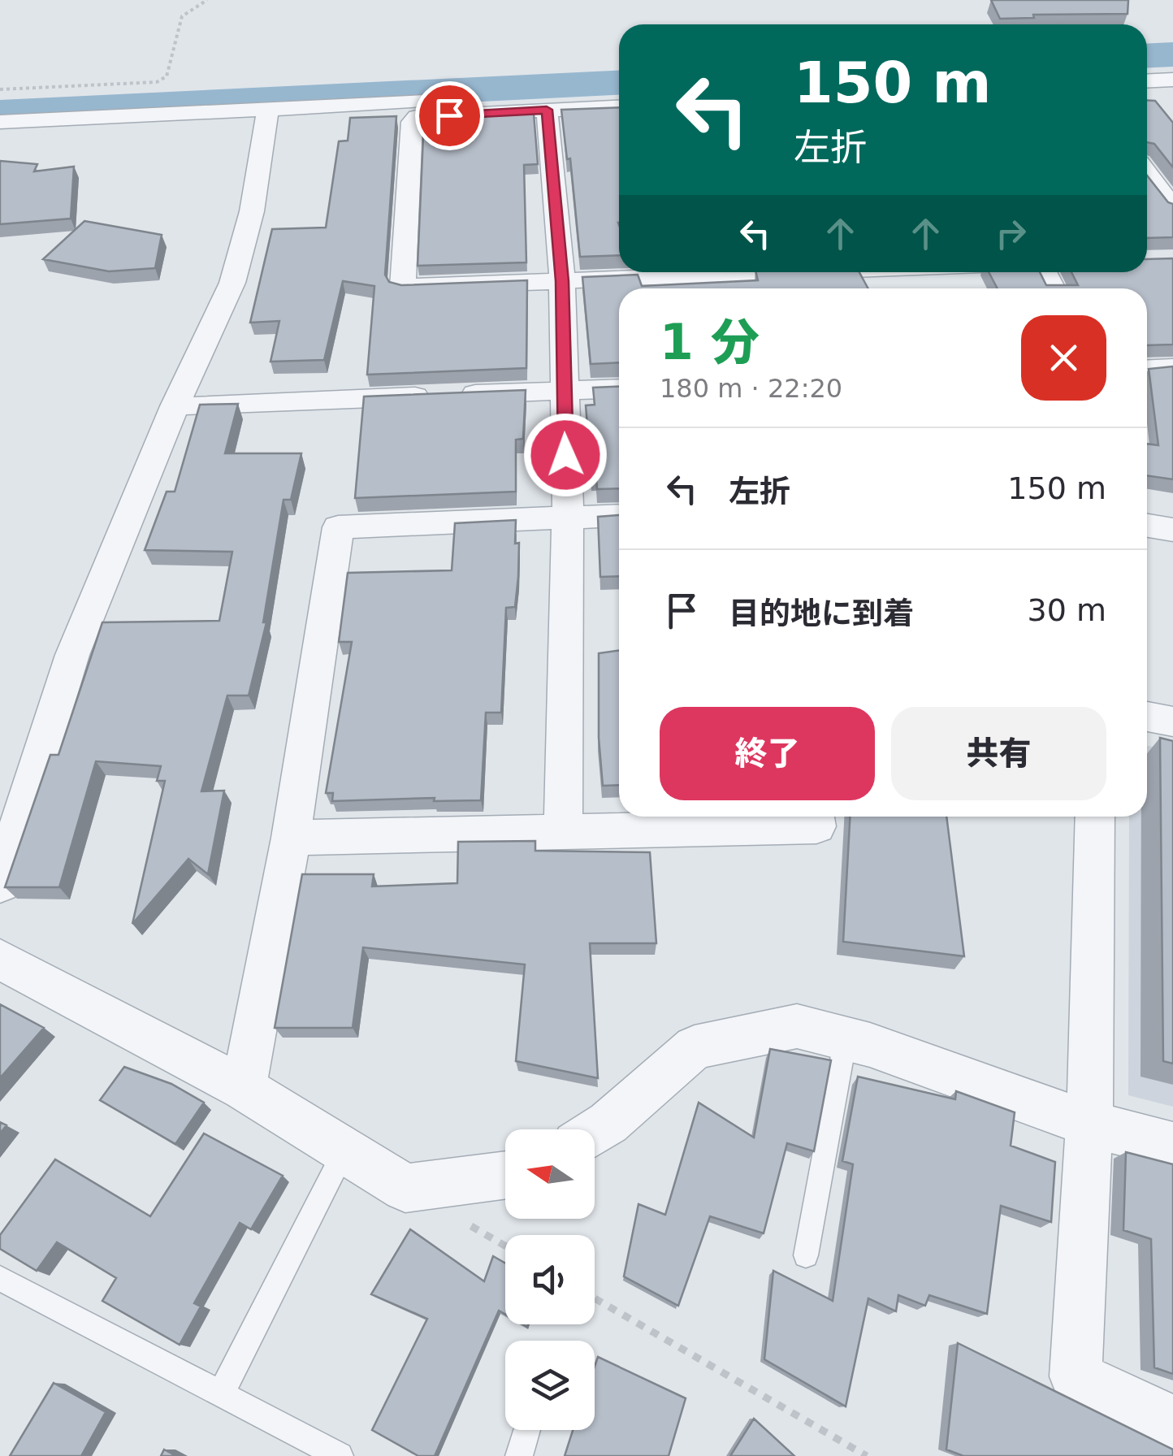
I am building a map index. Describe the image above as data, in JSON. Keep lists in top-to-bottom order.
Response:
{
  "north": "left",
  "page": {
    "turn": ["150 m", "左折"],
    "heading": ["1 分", "180 m · 22:20"],
    "list": [
      {
        "name": "左折",
        "value": "150 m"
      },
      {
        "name": "目的地に到着",
        "value": "30 m"
      }
    ],
    "buttons": ["終了", "共有"]
  }
}
